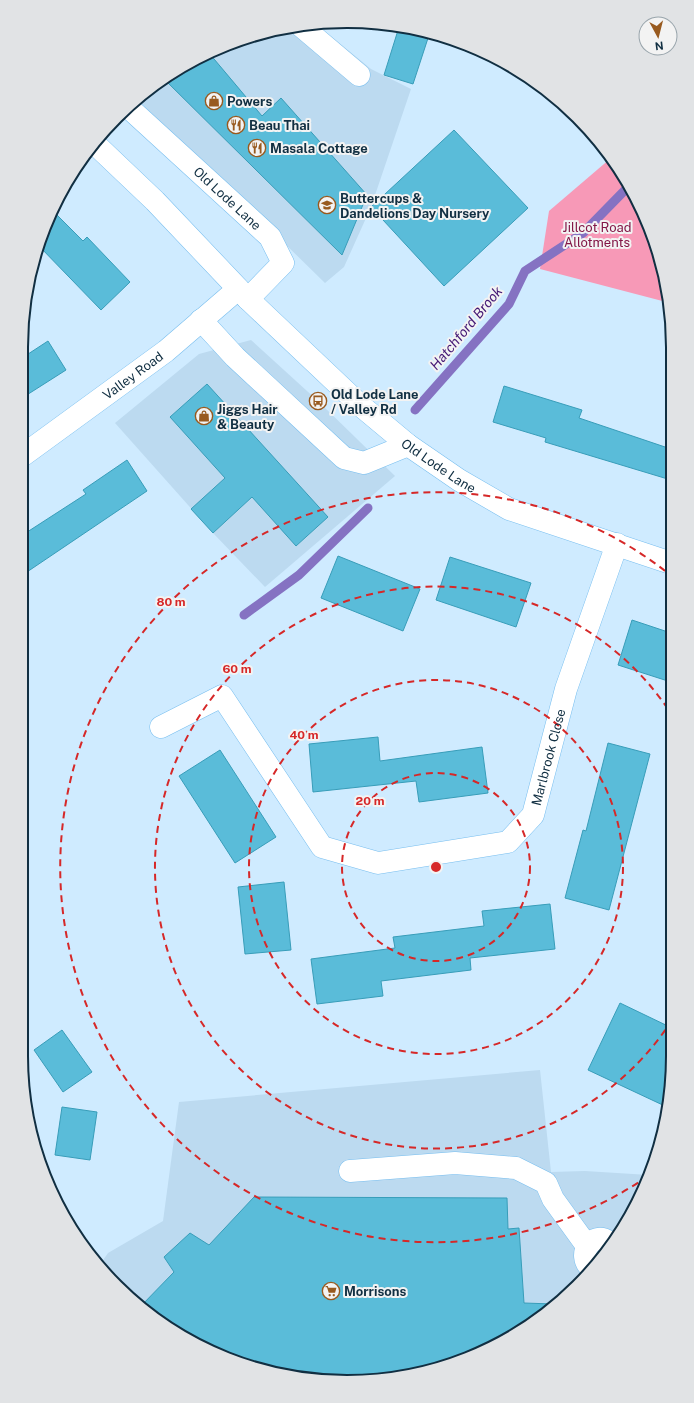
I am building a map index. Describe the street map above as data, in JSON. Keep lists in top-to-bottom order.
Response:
{
  "streets": {
    "street": ["Old Lode Lane", "Valley Road", "Marlbrook Close"]
  },
  "crossings": [
    ["Old Lode Lane", "Valley Road"],
    ["Old Lode Lane", "Marlbrook Close"]
  ],
  "water": ["Hatchford Brook"],
  "parks": ["Jillcot Road Allotments"],
  "places": {
    "shop": ["Powers", "Jiggs Hair & Beauty"],
    "restaurant": ["Beau Thai", "Masala Cottage"],
    "school or university": ["Buttercups & Dandelions Day Nursery"],
    "bus stop": ["Old Lode Lane / Valley Rd"],
    "supermarket": ["Morrisons"]
  },
  "north": "bottom",
  "rings": [
    "80 m",
    "60 m",
    "40 m",
    "20 m"
  ]
}
